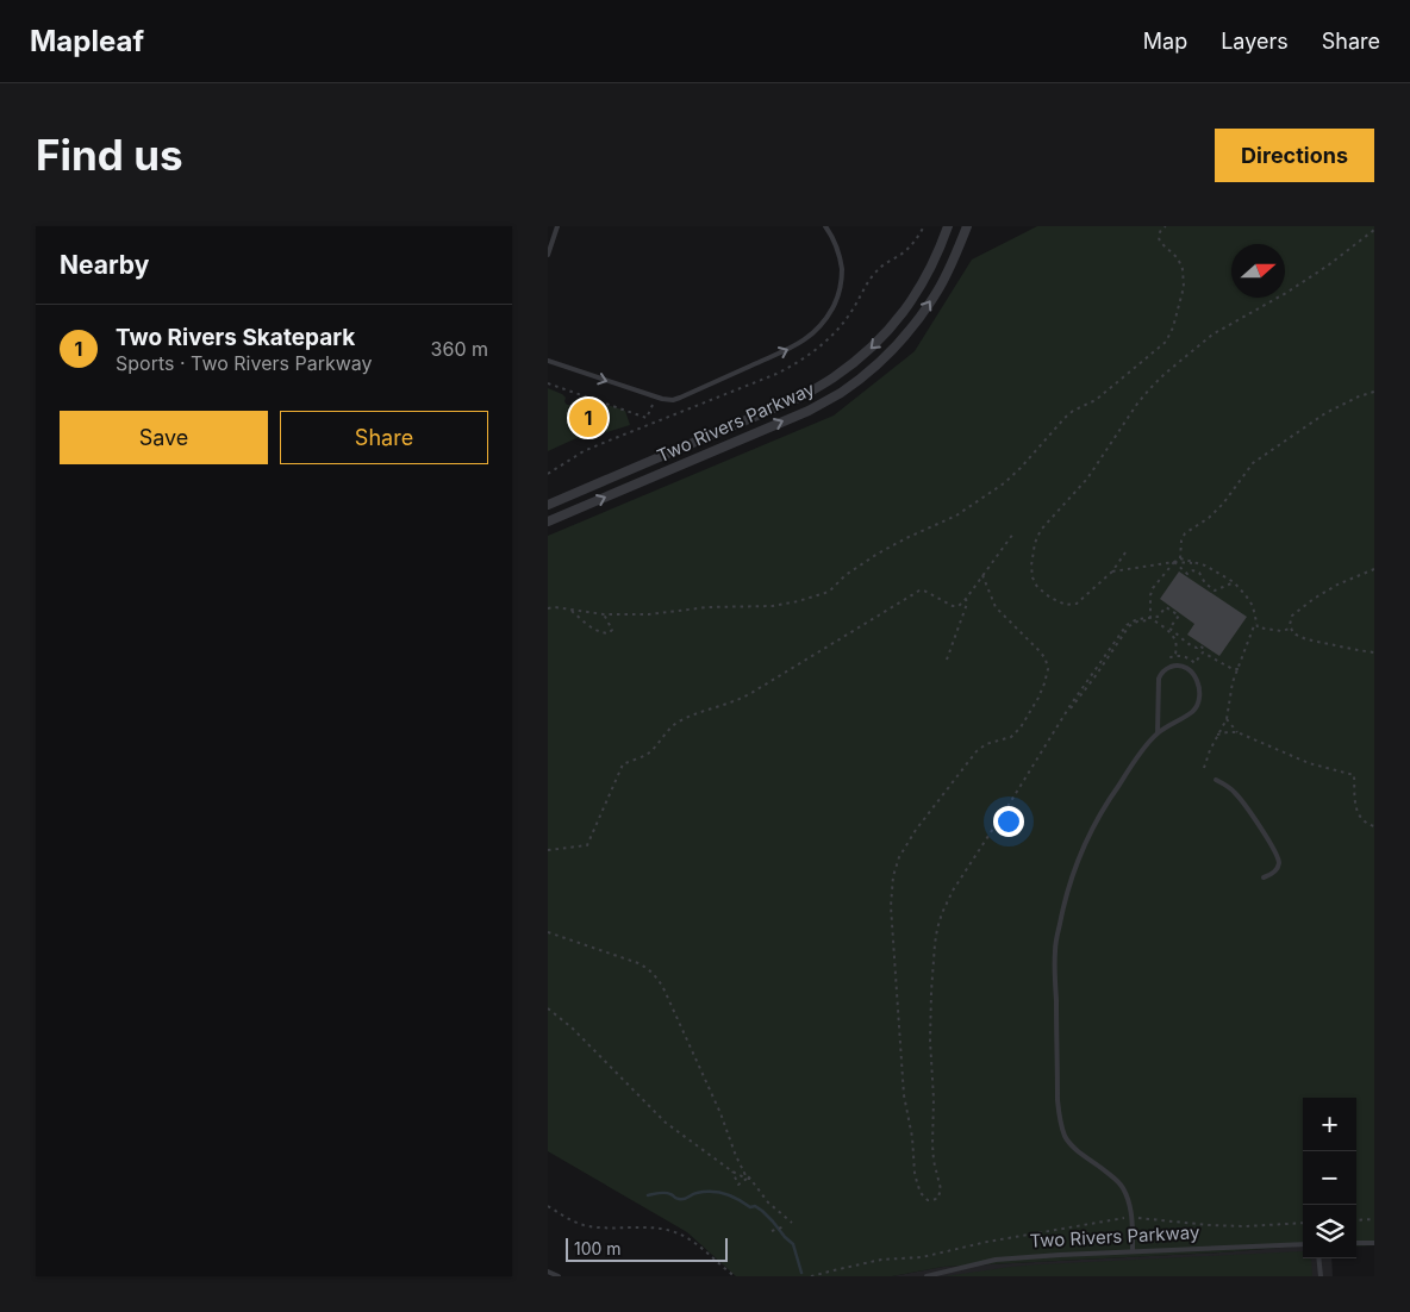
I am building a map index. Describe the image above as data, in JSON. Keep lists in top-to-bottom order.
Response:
{
  "streets": {
    "street": ["Two Rivers Parkway"]
  },
  "scale_bar": "100 m",
  "north": "right",
  "page": {
    "header": "Mapleaf",
    "nav": ["Map", "Layers", "Share"],
    "buttons": [
      "Directions",
      ["Save", "Share"]
    ],
    "title": "Find us",
    "heading": "Nearby",
    "list": [
      {
        "mark": "1",
        "name": "Two Rivers Skatepark",
        "note": "Sports · Two Rivers Parkway",
        "value": "360 m"
      }
    ],
    "pins": "1",
    "map_buttons": ["+", "−"],
    "scale": "100 m"
  }
}
